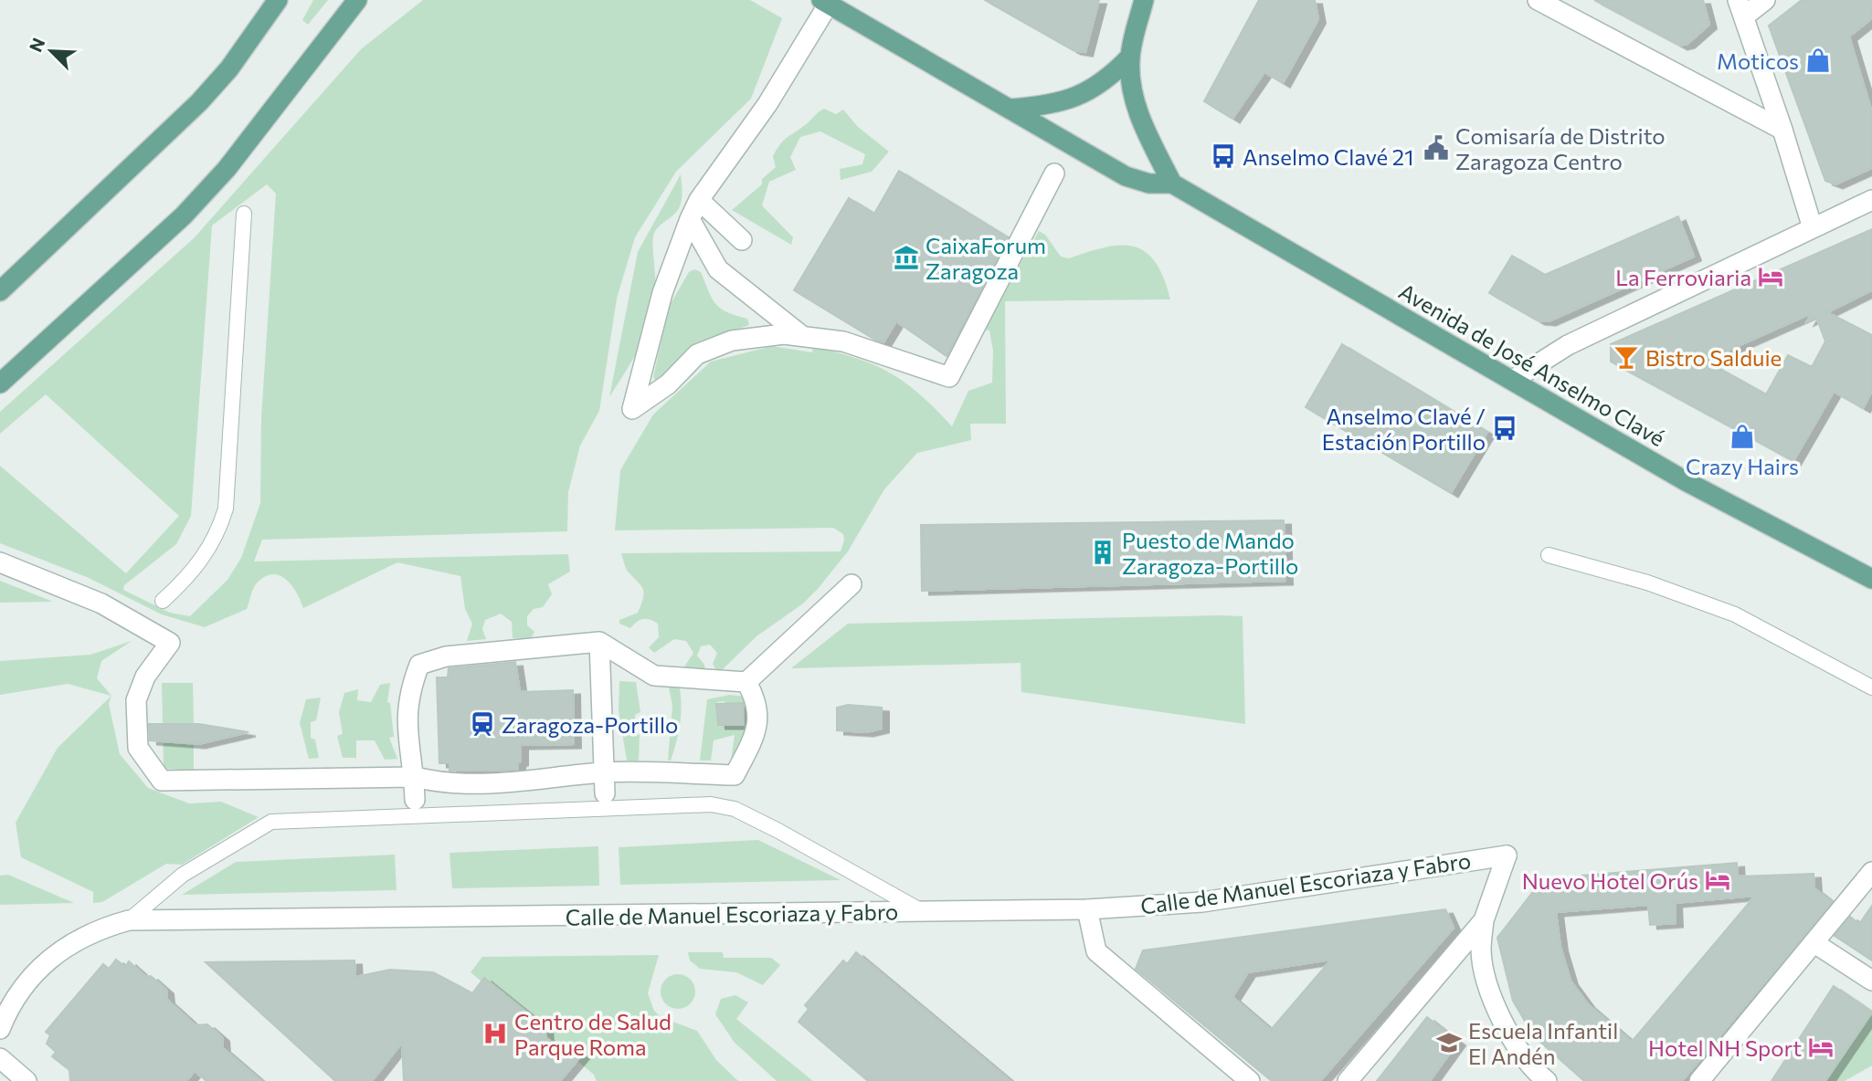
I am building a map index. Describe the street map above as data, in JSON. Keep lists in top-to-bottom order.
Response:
{
  "streets": {
    "main road": ["Avenida de José Anselmo Clavé"],
    "street": ["Calle de Manuel Escoriaza y Fabro"]
  },
  "places": {
    "shop": ["Moticos", "Crazy Hairs"],
    "public building": ["Comisaría de Distrito Zaragoza Centro"],
    "bus stop": ["Anselmo Clavé 21", "Anselmo Clavé / Estación Portillo"],
    "museum": ["CaixaForum Zaragoza"],
    "hotel": ["La Ferroviaria", "Nuevo Hotel Orús", "Hotel NH Sport"],
    "bar": ["Bistro Salduie"],
    "building": ["Puesto de Mando Zaragoza-Portillo"],
    "station": ["Zaragoza-Portillo"],
    "hospital": ["Centro de Salud Parque Roma"],
    "school or university": ["Escuela Infantil El Andén"]
  },
  "north": "top left"
}
